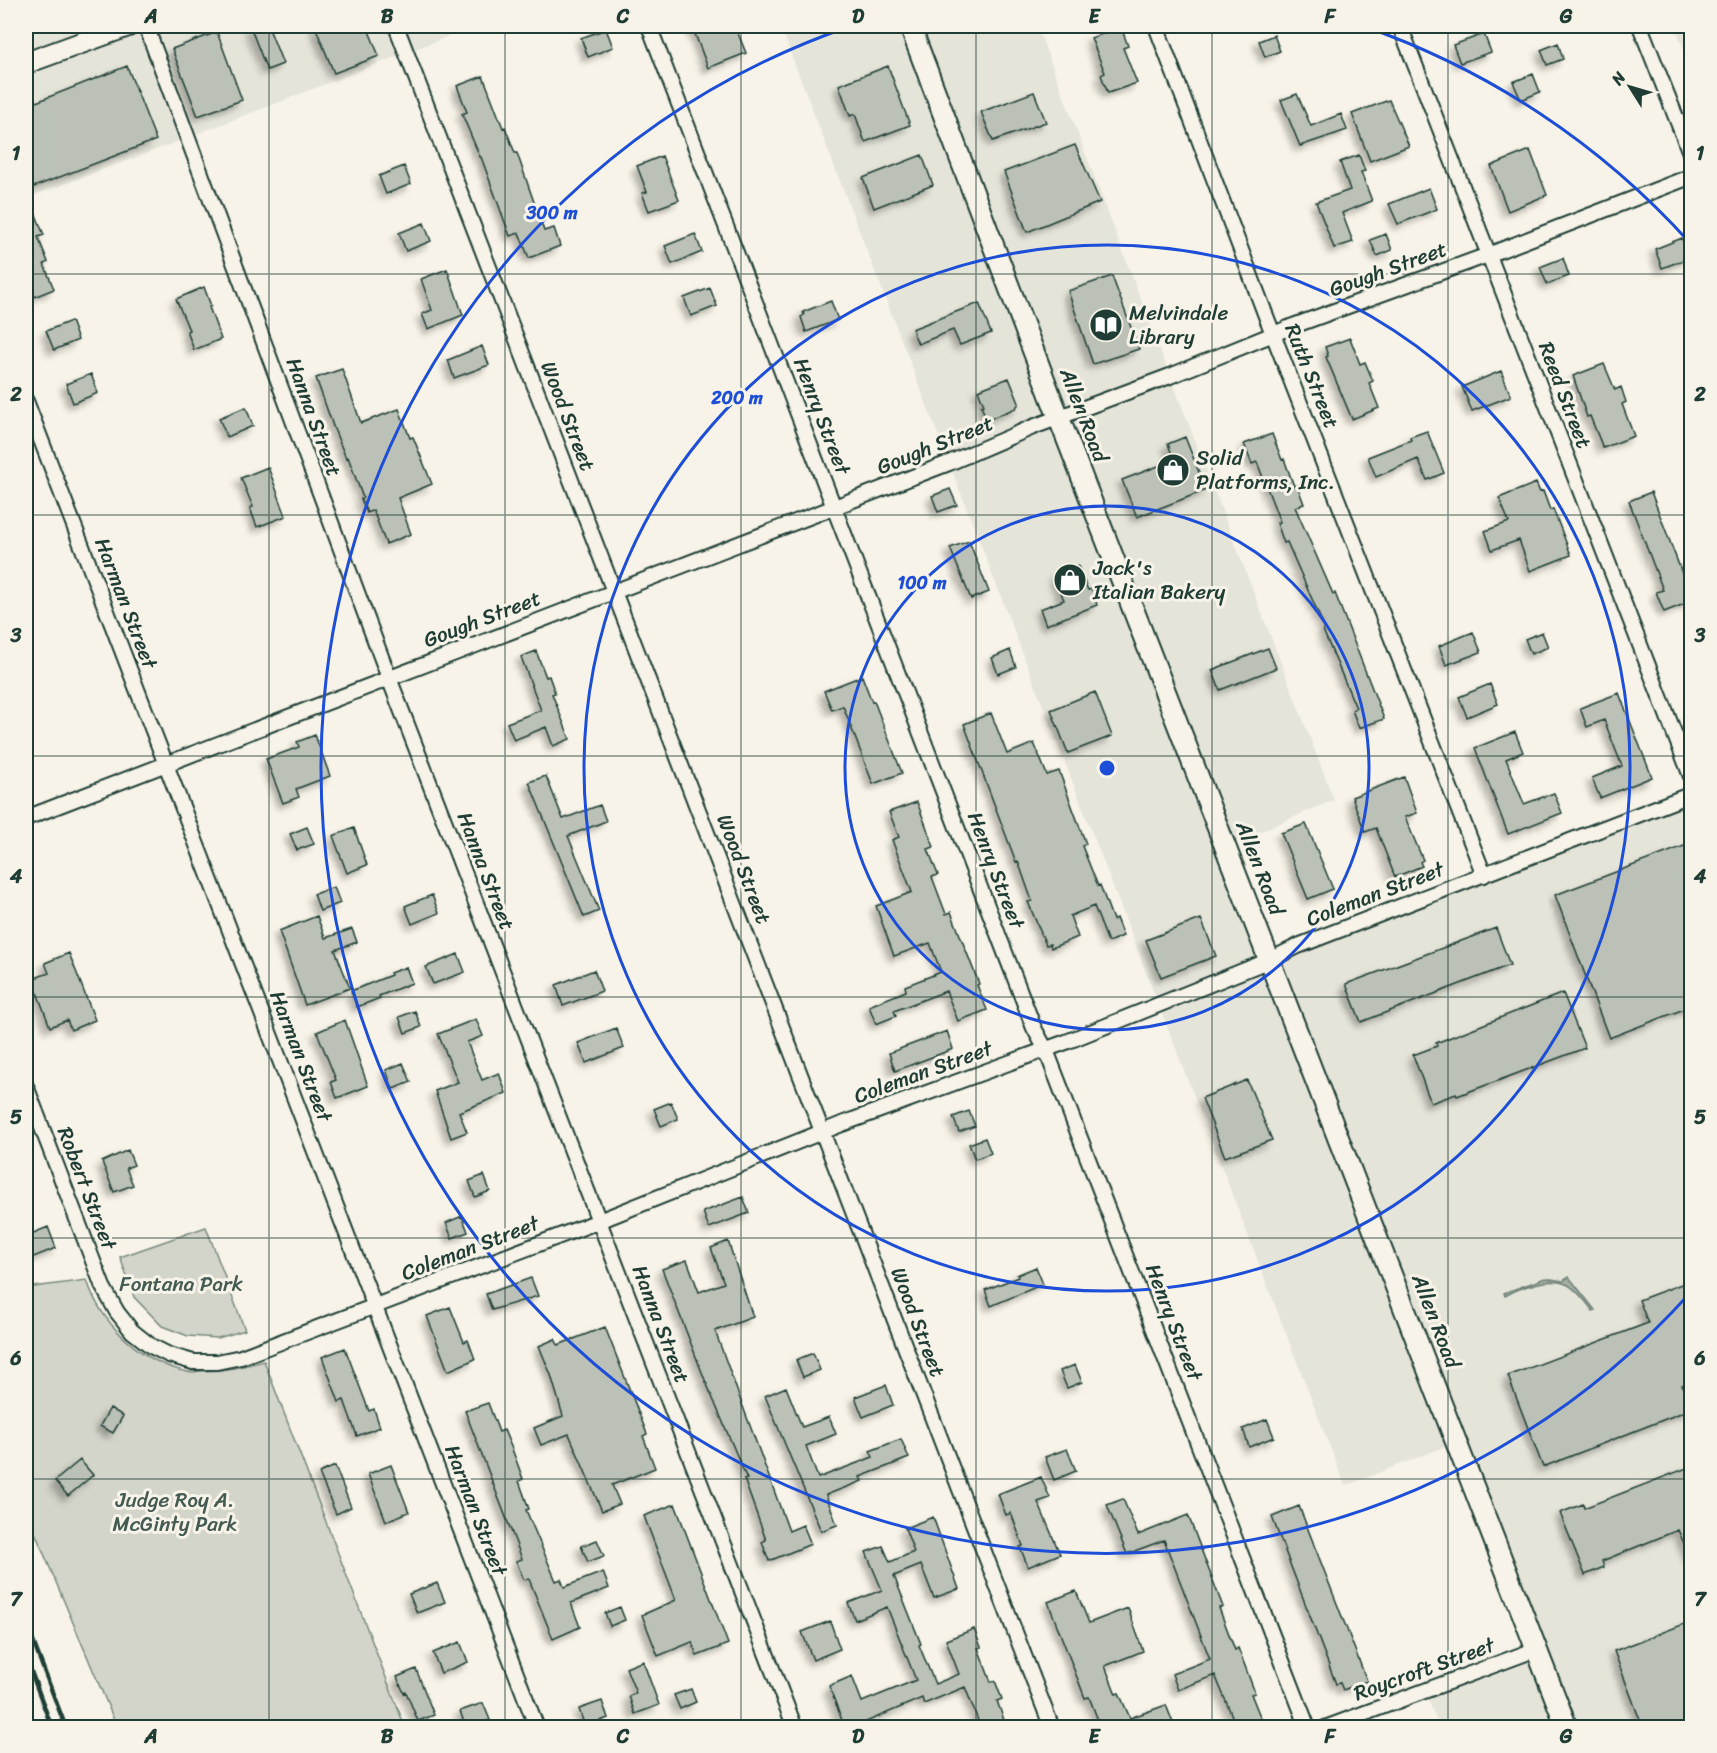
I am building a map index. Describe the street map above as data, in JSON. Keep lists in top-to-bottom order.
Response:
{
  "streets": {
    "main road": ["Allen Road"],
    "street": [
      "Gough Street",
      "Ruth Street",
      "Reed Street",
      "Wood Street",
      "Henry Street",
      "Hanna Street",
      "Harman Street",
      "Coleman Street",
      "Robert Street",
      "Roycroft Street"
    ]
  },
  "crossings": [
    ["Gough Street", "Ruth Street"],
    ["Gough Street", "Reed Street"],
    ["Gough Street", "Allen Road"],
    ["Gough Street", "Wood Street"],
    ["Gough Street", "Henry Street"],
    ["Gough Street", "Hanna Street"],
    ["Gough Street", "Harman Street"],
    ["Ruth Street", "Coleman Street"],
    ["Allen Road", "Coleman Street"],
    ["Allen Road", "Roycroft Street"],
    ["Wood Street", "Coleman Street"],
    ["Henry Street", "Coleman Street"],
    ["Hanna Street", "Coleman Street"],
    ["Harman Street", "Coleman Street"],
    ["Coleman Street", "Robert Street"]
  ],
  "parks": ["Fontana Park", "Judge Roy A. McGinty Park"],
  "places": {
    "library": ["Melvindale Library"],
    "shop": ["Solid Platforms, Inc.", "Jack's Italian Bakery"]
  },
  "north": "top left",
  "grid": {
    "columns": [
      "A",
      "B",
      "C",
      "D",
      "E",
      "F",
      "G"
    ],
    "rows": [
      "1",
      "2",
      "3",
      "4",
      "5",
      "6",
      "7"
    ]
  },
  "rings": ["300 m", "200 m", "100 m"]
}
